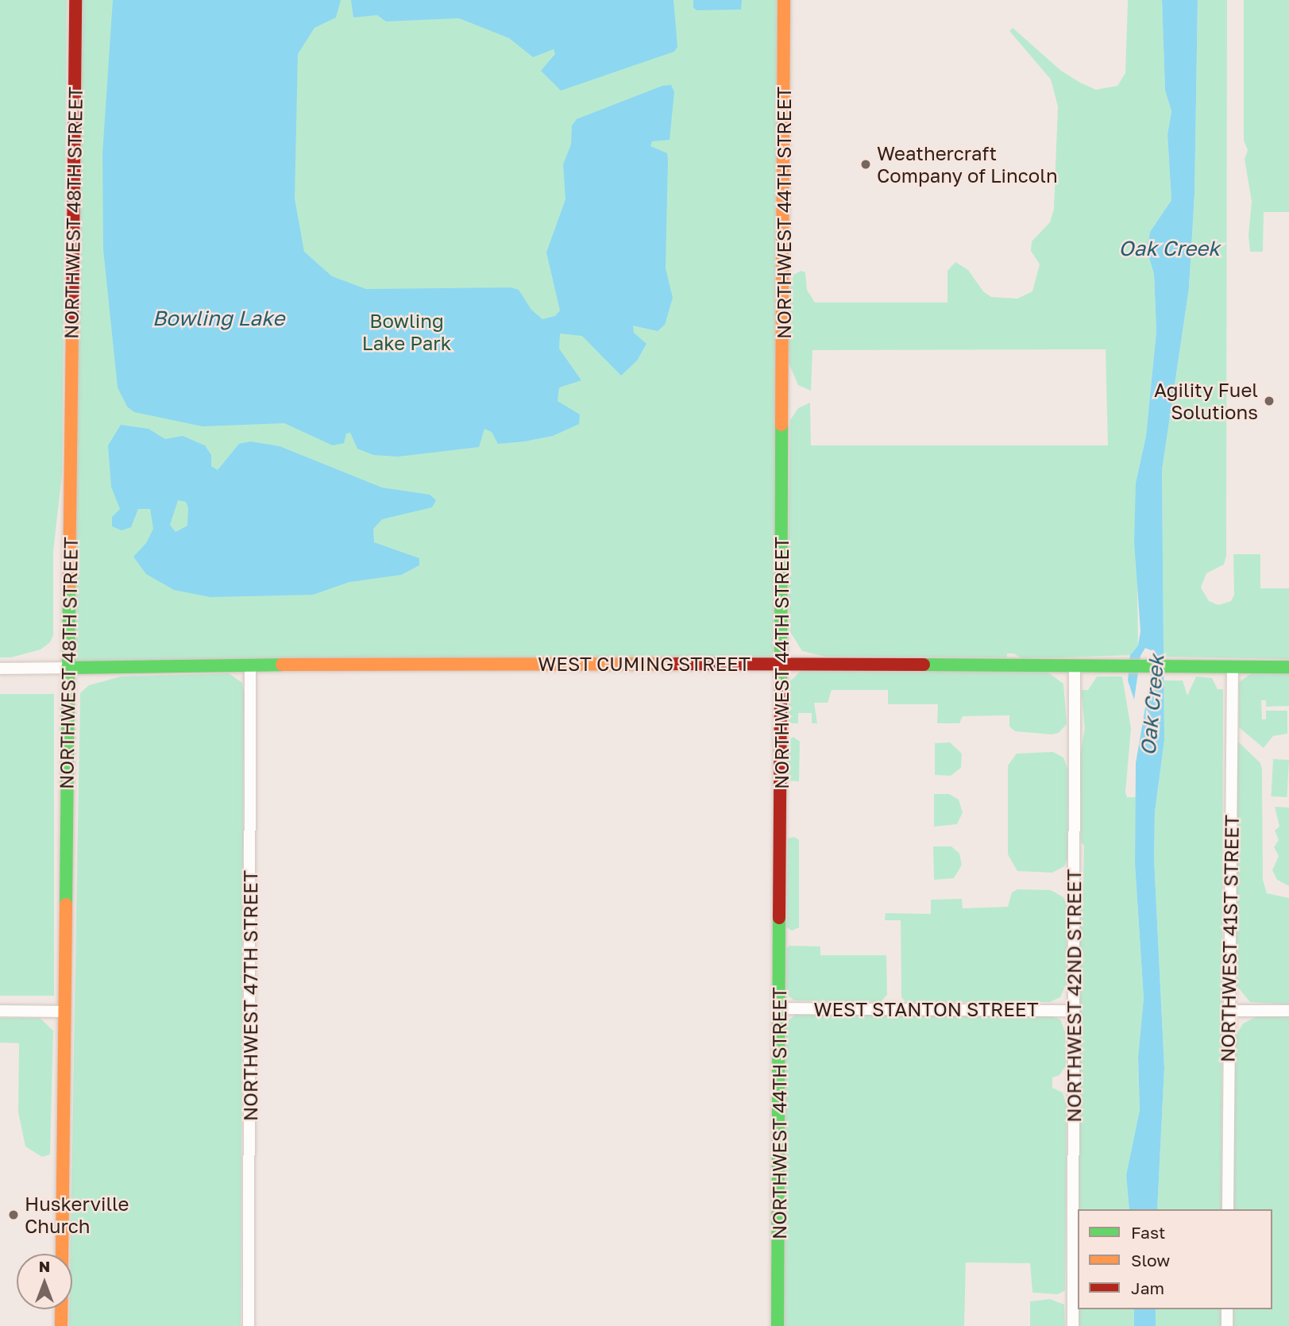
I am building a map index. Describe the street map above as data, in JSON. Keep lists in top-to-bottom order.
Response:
{
  "streets": {
    "street": [
      "NORTHWEST 48TH STREET",
      "NORTHWEST 44TH STREET",
      "WEST CUMING STREET",
      "NORTHWEST 41ST STREET",
      "NORTHWEST 47TH STREET",
      "NORTHWEST 42ND STREET",
      "WEST STANTON STREET"
    ]
  },
  "crossings": [
    ["NORTHWEST 48TH STREET", "WEST CUMING STREET"],
    ["NORTHWEST 44TH STREET", "WEST CUMING STREET"],
    ["NORTHWEST 44TH STREET", "WEST STANTON STREET"],
    ["WEST CUMING STREET", "NORTHWEST 41ST STREET"],
    ["WEST CUMING STREET", "NORTHWEST 47TH STREET"],
    ["WEST CUMING STREET", "NORTHWEST 42ND STREET"],
    ["NORTHWEST 42ND STREET", "WEST STANTON STREET"]
  ],
  "water": ["Oak Creek", "Bowling Lake"],
  "parks": ["Bowling Lake Park"],
  "places": ["Weathercraft Company of Lincoln", "Agility Fuel Solutions", "Huskerville Church"],
  "legend": ["Fast", "Slow", "Jam"],
  "north": "top"
}
